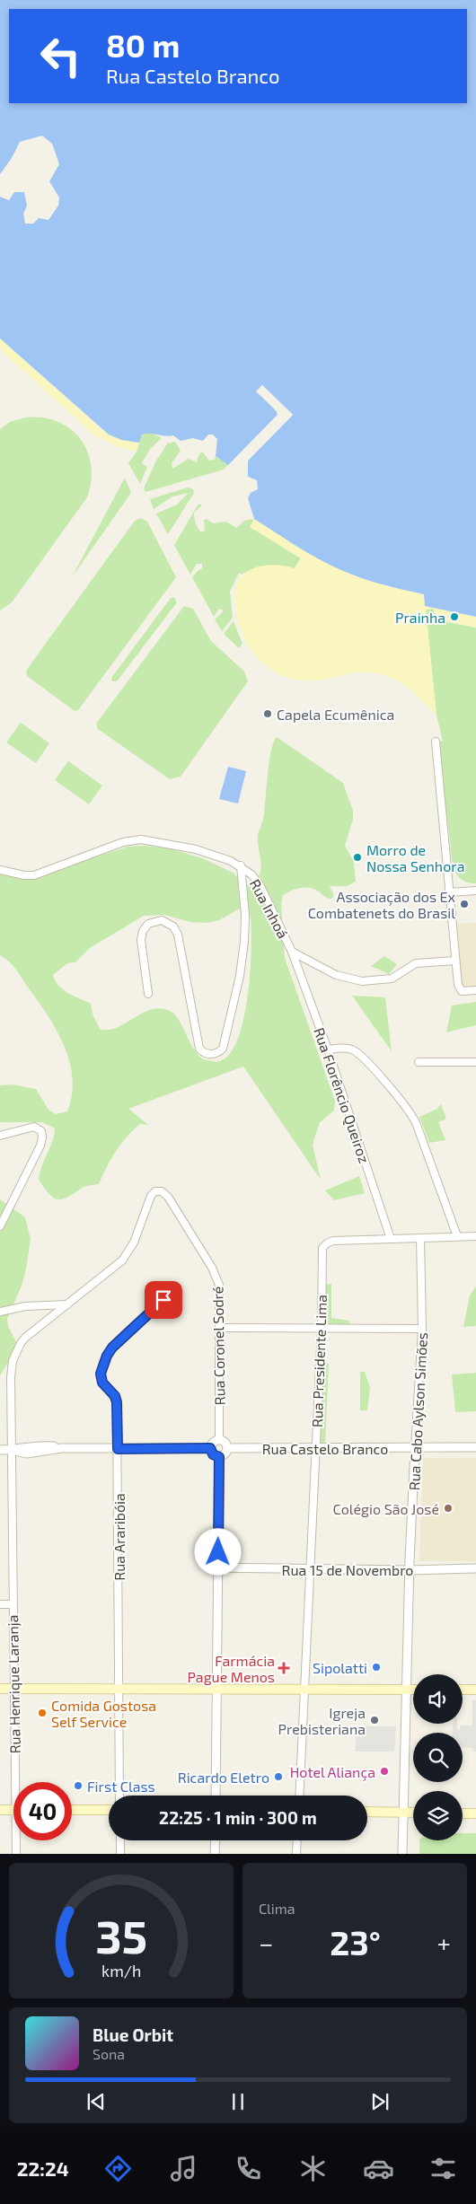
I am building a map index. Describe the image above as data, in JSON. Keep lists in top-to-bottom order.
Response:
{
  "streets": {
    "street": [
      "Rua Inhoá",
      "Rua Florêncio Queiroz",
      "Rua Coronel Sodré",
      "Rua Presidente Lima",
      "Rua Cabo Aylson Simões",
      "Rua Castelo Branco",
      "Rua Araribóia",
      "Rua 15 de Novembro",
      "Rua Henrique Laranja"
    ]
  },
  "crossings": [
    ["Rua Inhoá", "Rua Florêncio Queiroz"],
    ["Rua Florêncio Queiroz", "Rua Presidente Lima"],
    ["Rua Coronel Sodré", "Rua Castelo Branco"],
    ["Rua Coronel Sodré", "Rua Henrique Laranja"],
    ["Rua Presidente Lima", "Rua Castelo Branco"],
    ["Rua Presidente Lima", "Rua 15 de Novembro"],
    ["Rua Cabo Aylson Simões", "Rua Castelo Branco"],
    ["Rua Cabo Aylson Simões", "Rua 15 de Novembro"]
  ],
  "places": {
    "other": [
      "Prainha",
      "Capela Ecumênica",
      "Morro de Nossa Senhora",
      "Associação dos Ex Combatenets do Brasil",
      "Colégio São José",
      "Sipolatti",
      "Comida Gostosa Self Service",
      "Igreja Prebisteriana",
      "Hotel Aliança",
      "Ricardo Eletro",
      "First Class"
    ],
    "health": ["Farmácia Pague Menos"]
  },
  "page": {
    "turn": ["80 m", "Rua Castelo Branco"],
    "limit": "40",
    "trip": "22:25 · 1 min · 300 m",
    "tile": "Clima",
    "heat": ["−", "23°", "+"],
    "song": ["Blue Orbit", "Sona"],
    "tabs": "22:24",
    "gauge": ["35", "km/h"]
  }
}
